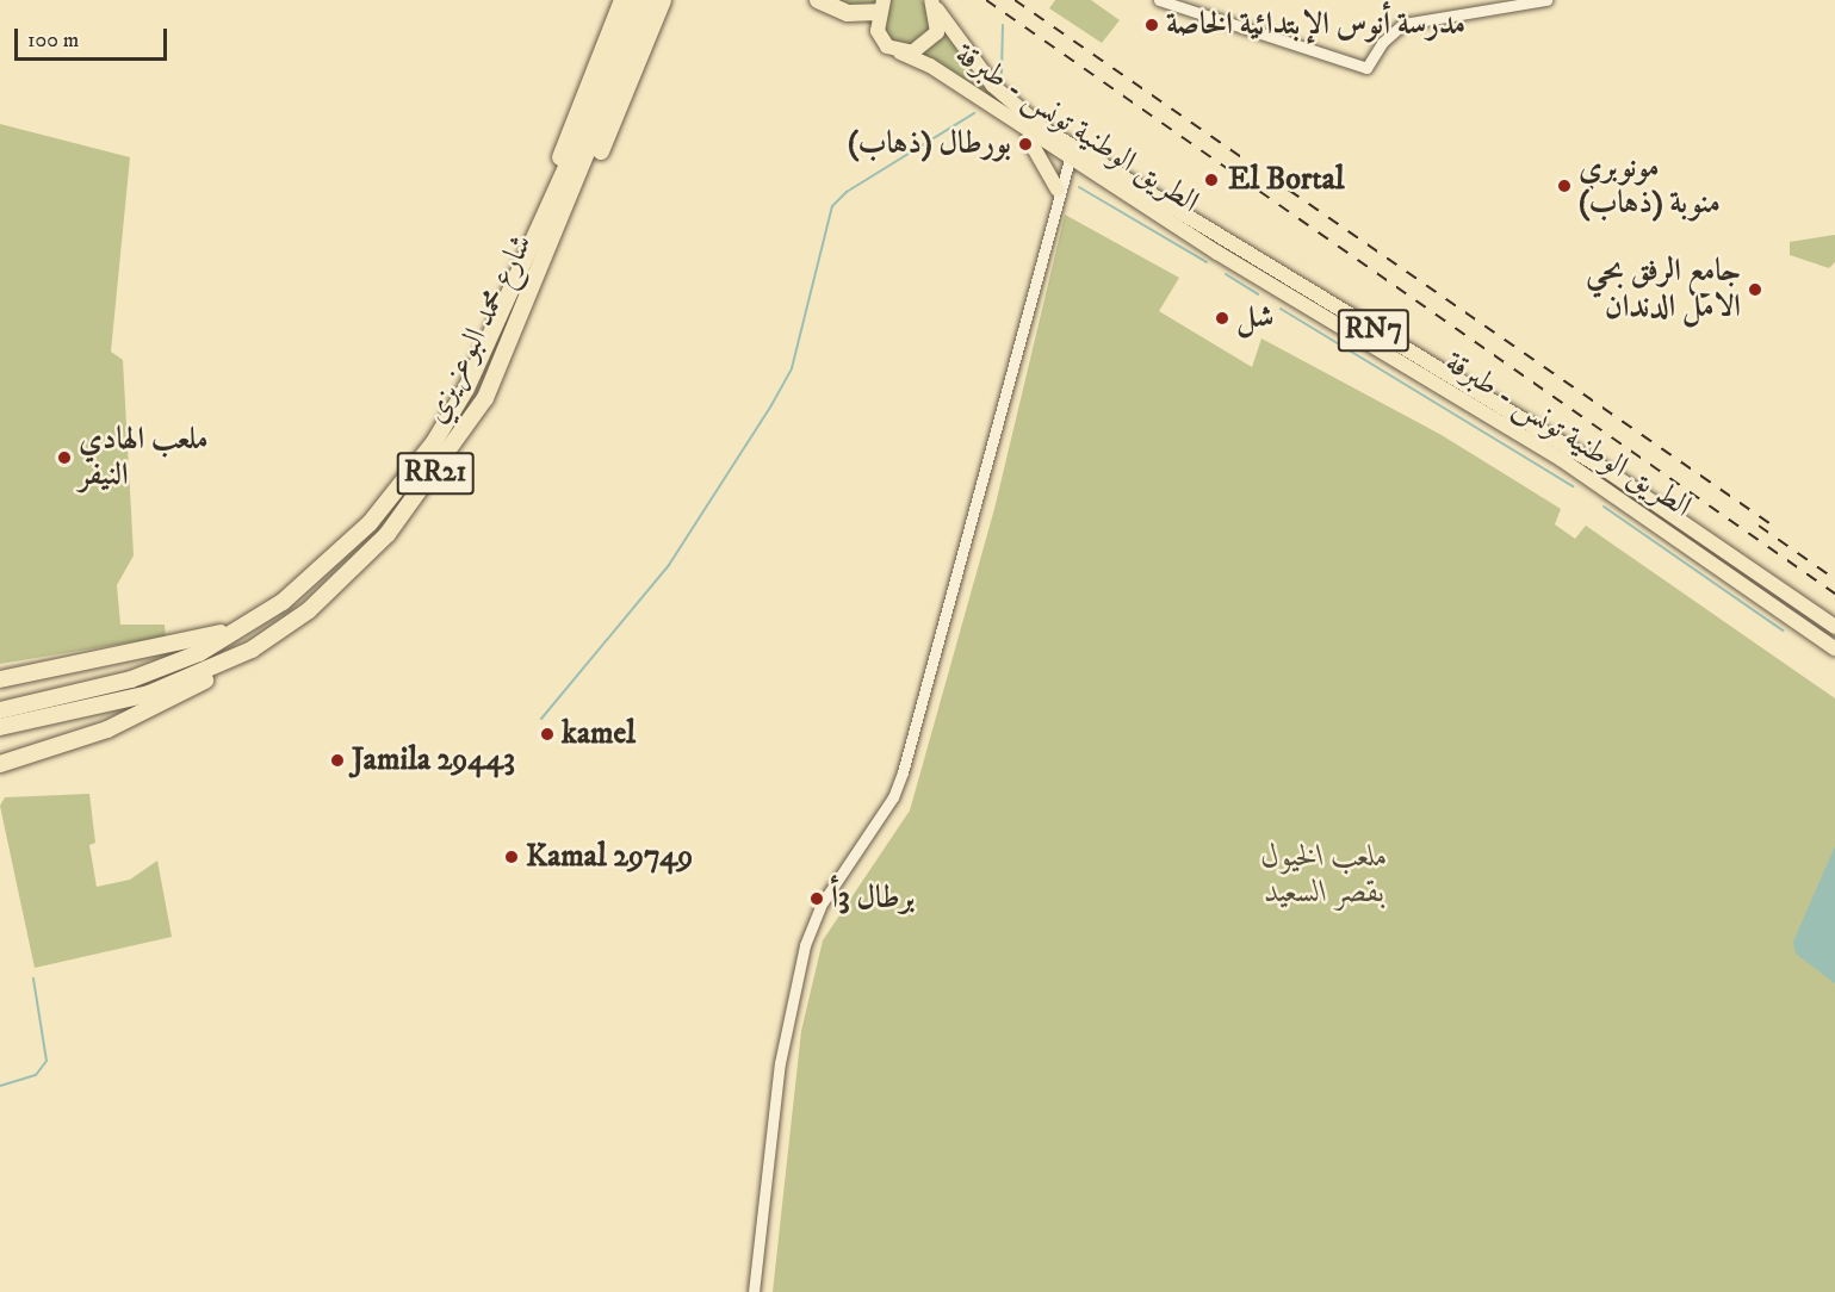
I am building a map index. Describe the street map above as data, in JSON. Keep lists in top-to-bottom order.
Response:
{
  "streets": {
    "highway": ["شارع محمد البوعزيزي", "RR21"],
    "main road": ["الطريق الوطنية تونس - طبرقة", "RN7"]
  },
  "crossings": [
    ["الطريق الوطنية تونس - طبرقة", "RN7"]
  ],
  "parks": ["ملعب الخيول بقصر السعيد"],
  "places": [
    "مدرسة أنوس الإبتدائية الخاصة",
    "بورطال (ذهاب)",
    "El Bortal",
    "مونوبري منوبة (ذهاب)",
    "جامع الرفق بحي الامل الدندان",
    "شل",
    "ملعب الهادي النيفر",
    "kamel",
    "Jamila 29443",
    "Kamal 29749",
    "برطال 3أ"
  ],
  "scale_bar": "100 m"
}
